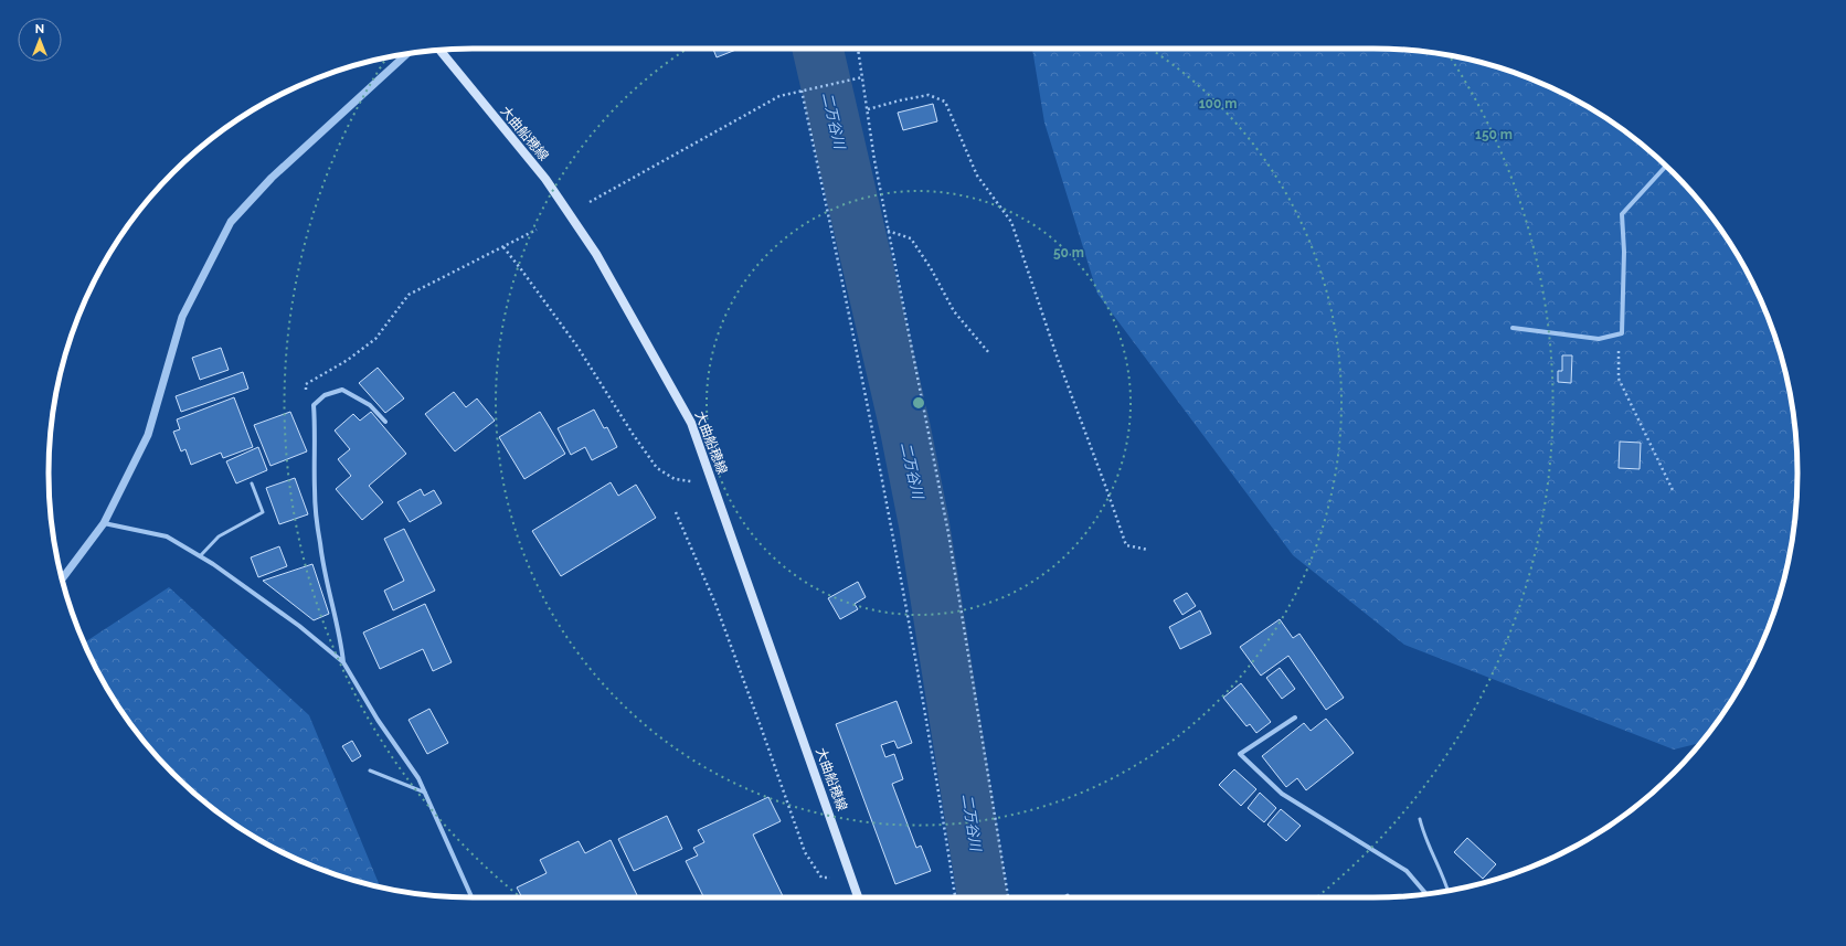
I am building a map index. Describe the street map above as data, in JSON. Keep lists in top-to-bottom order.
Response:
{
  "streets": {
    "main road": ["大曲船穂線"]
  },
  "water": ["二万谷川"],
  "north": "top",
  "rings": ["100 m", "150 m", "50 m"]
}
